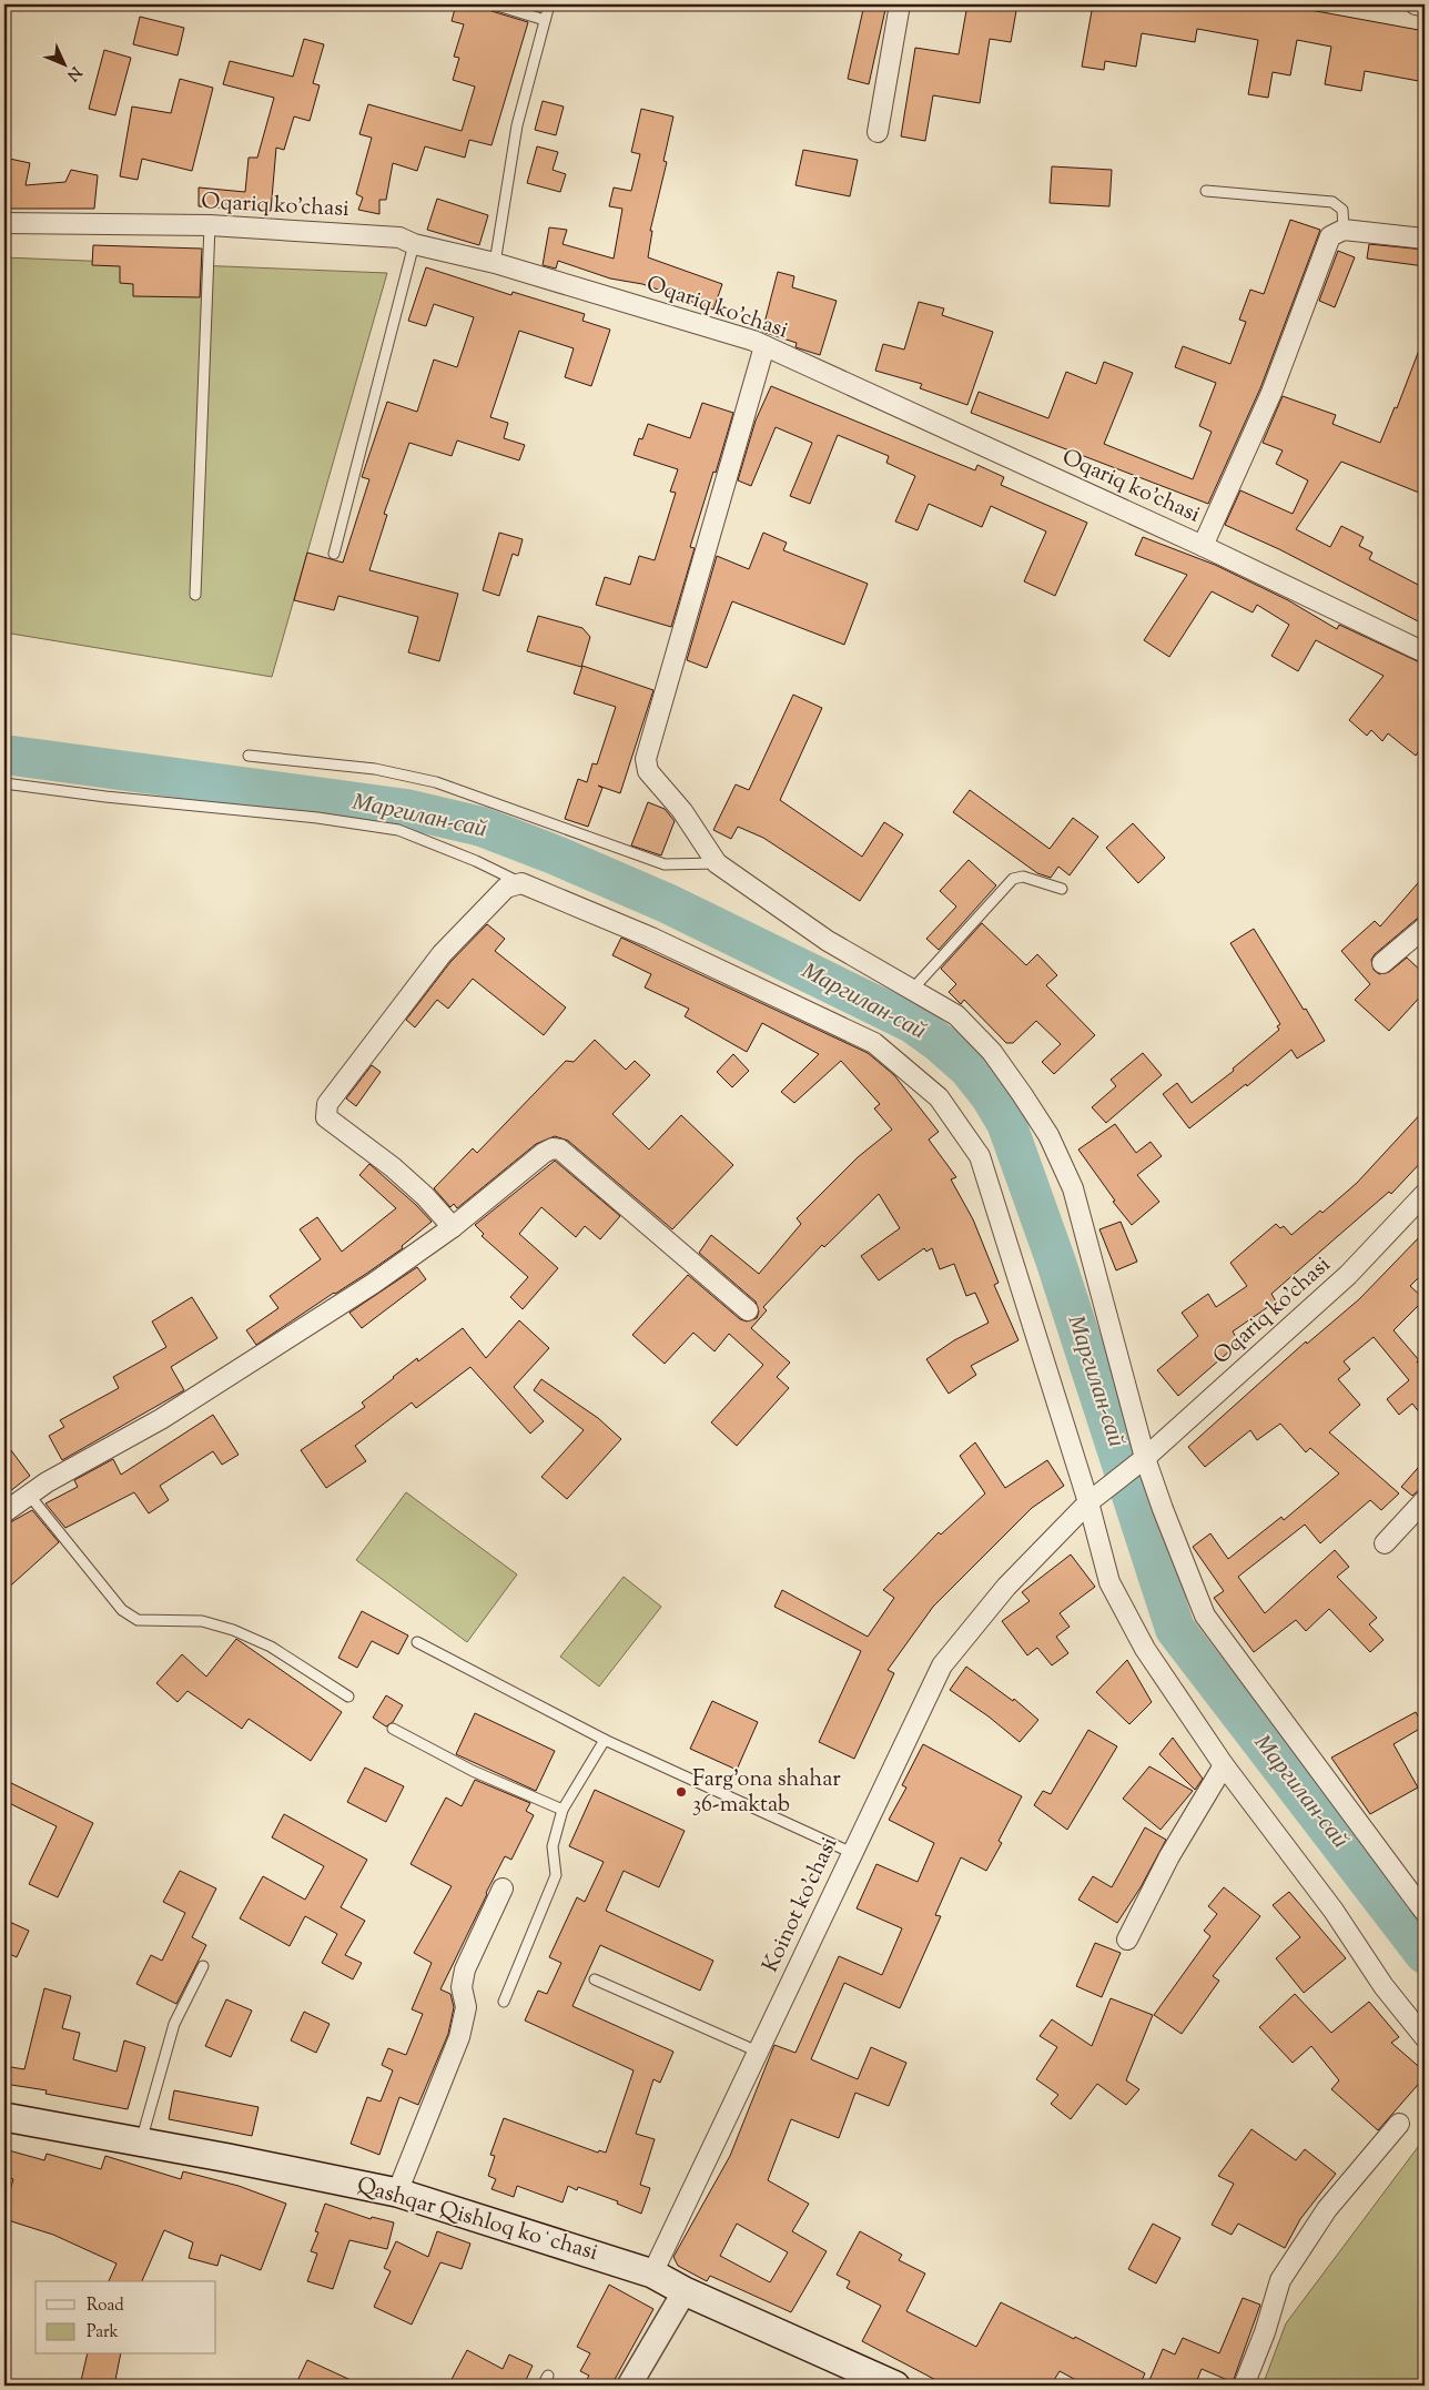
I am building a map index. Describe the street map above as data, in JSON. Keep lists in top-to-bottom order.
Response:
{
  "streets": {
    "main road": ["Qashqar Qishloq koʻchasi"],
    "street": ["Oqariq ko'chasi", "Koinot ko'chasi"]
  },
  "crossings": [
    ["Oqariq ko'chasi", "Koinot ko'chasi"],
    ["Koinot ko'chasi", "Qashqar Qishloq koʻchasi"]
  ],
  "water": ["Маргилан-сай"],
  "places": ["Farg'ona shahar 36-maktab"],
  "legend": ["Road", "Park"],
  "north": "bottom right"
}
